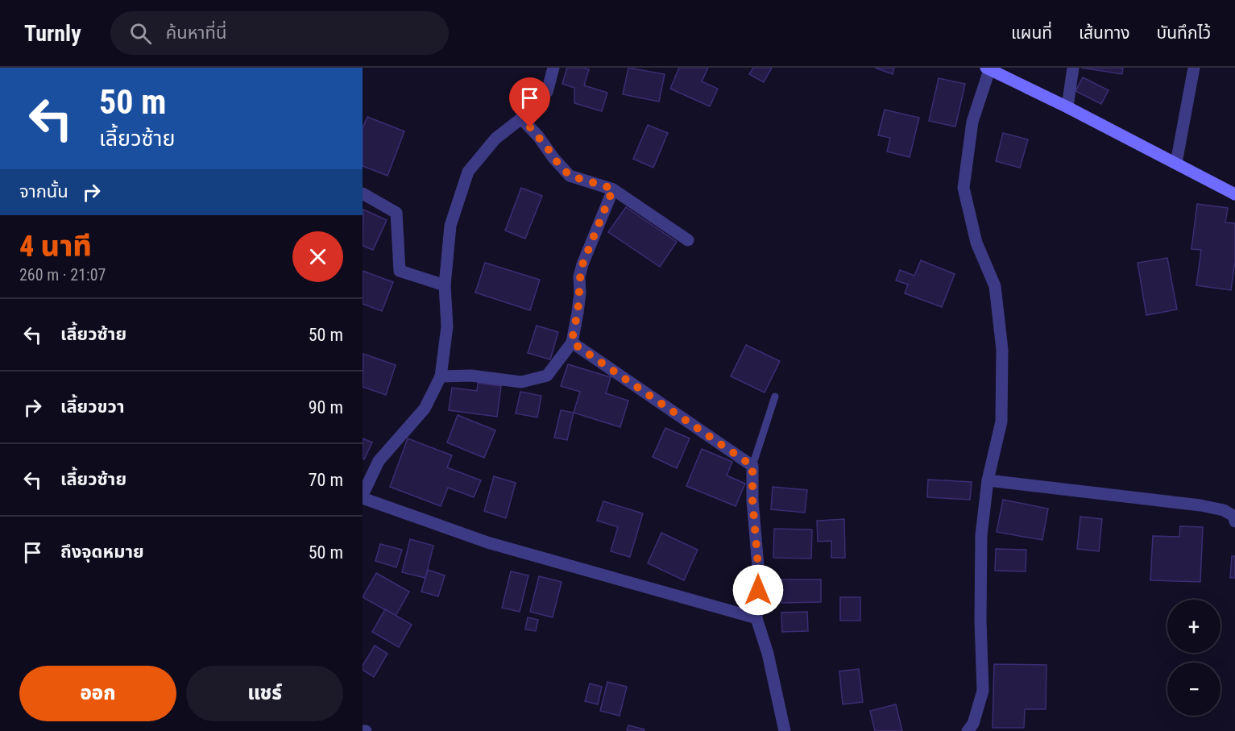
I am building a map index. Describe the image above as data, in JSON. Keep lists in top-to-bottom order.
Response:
{
  "page": {
    "header": "Turnly",
    "search": "ค้นหาที่นี่",
    "nav": ["แผนที่", "เส้นทาง", "บันทึกไว้"],
    "turn": ["50 m", "เลี้ยวซ้าย"],
    "then": "จากนั้น",
    "heading": ["4 นาที", "260 m · 21:07"],
    "list": [
      {
        "name": "เลี้ยวซ้าย",
        "value": "50 m"
      },
      {
        "name": "เลี้ยวขวา",
        "value": "90 m"
      },
      {
        "name": "เลี้ยวซ้าย",
        "value": "70 m"
      },
      {
        "name": "ถึงจุดหมาย",
        "value": "50 m"
      }
    ],
    "map_buttons": ["+", "−"],
    "buttons": ["ออก", "แชร์"]
  }
}
